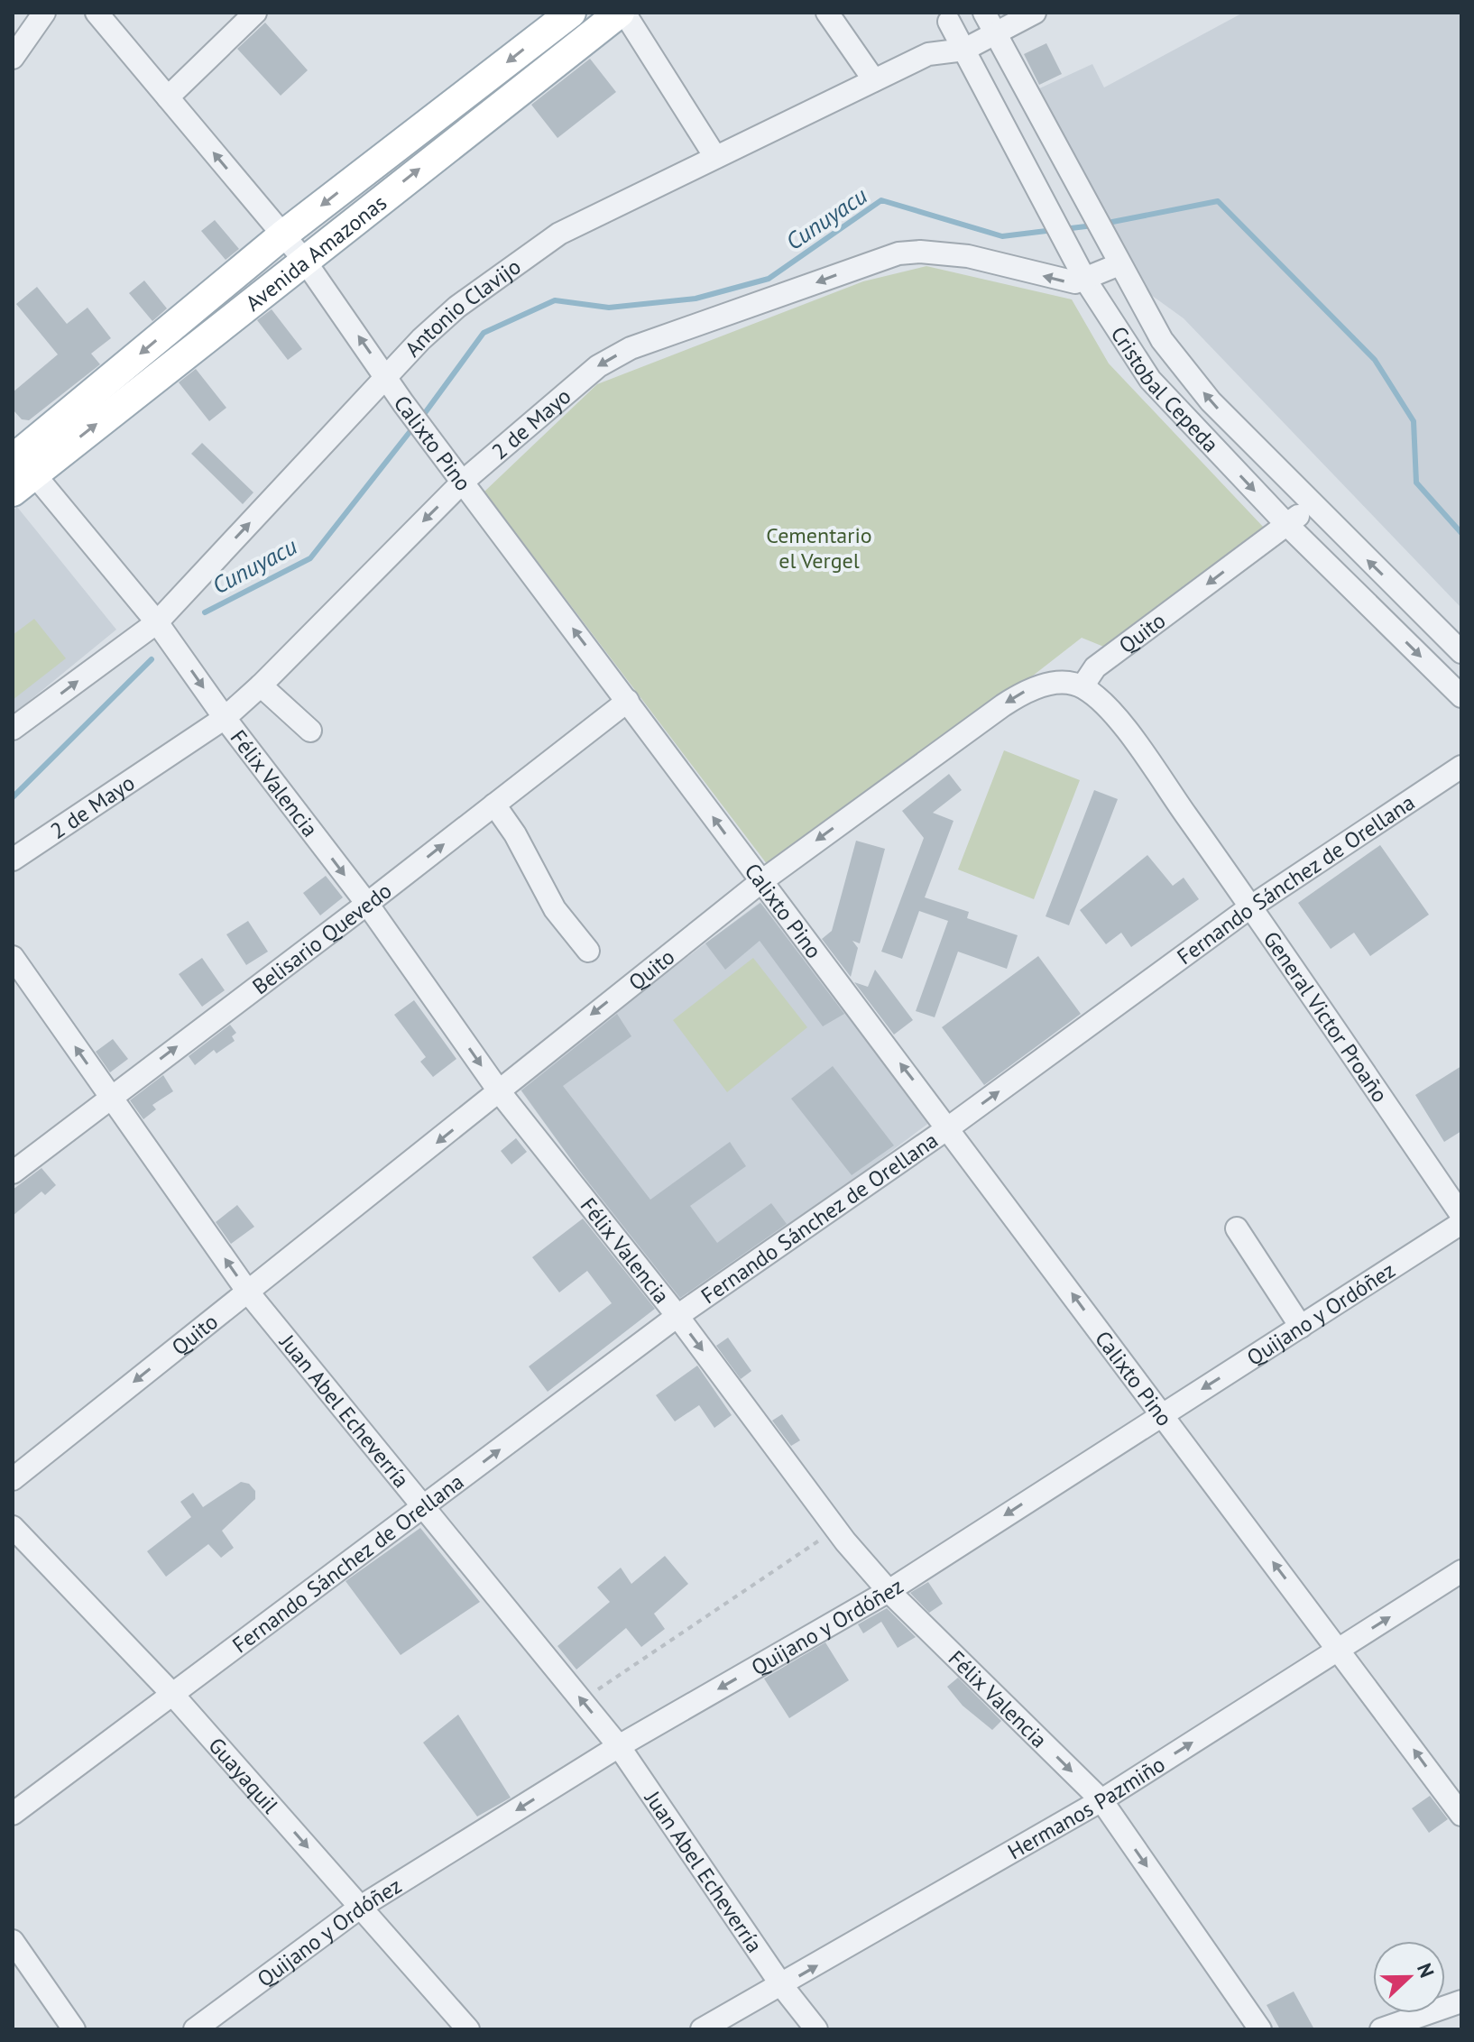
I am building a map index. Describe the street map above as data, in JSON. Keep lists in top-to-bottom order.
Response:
{
  "streets": {
    "main road": ["Avenida Amazonas"],
    "street": [
      "Antonio Clavijo",
      "Cristobal Cepeda",
      "2 de Mayo",
      "Calixto Pino",
      "Quito",
      "Félix Valencia",
      "Fernando Sánchez de Orellana",
      "Belisario Quevedo",
      "General Victor Proaño",
      "Quijano y Ordóñez",
      "Juan Abel Echeverría",
      "Guayaquil",
      "Hermanos Pazmiño"
    ]
  },
  "crossings": [
    ["Avenida Amazonas", "Calixto Pino"],
    ["Avenida Amazonas", "Félix Valencia"],
    ["Antonio Clavijo", "Cristobal Cepeda"],
    ["Antonio Clavijo", "Calixto Pino"],
    ["Antonio Clavijo", "Félix Valencia"],
    ["Cristobal Cepeda", "2 de Mayo"],
    ["Cristobal Cepeda", "Quito"],
    ["2 de Mayo", "Calixto Pino"],
    ["2 de Mayo", "Félix Valencia"],
    ["Calixto Pino", "Quito"],
    ["Calixto Pino", "Fernando Sánchez de Orellana"],
    ["Calixto Pino", "Belisario Quevedo"],
    ["Calixto Pino", "Quijano y Ordóñez"],
    ["Calixto Pino", "Hermanos Pazmiño"],
    ["Quito", "Félix Valencia"],
    ["Quito", "General Victor Proaño"],
    ["Quito", "Juan Abel Echeverría"],
    ["Félix Valencia", "Fernando Sánchez de Orellana"],
    ["Félix Valencia", "Belisario Quevedo"],
    ["Félix Valencia", "Quijano y Ordóñez"],
    ["Félix Valencia", "Hermanos Pazmiño"],
    ["Fernando Sánchez de Orellana", "General Victor Proaño"],
    ["Fernando Sánchez de Orellana", "Juan Abel Echeverría"],
    ["Fernando Sánchez de Orellana", "Guayaquil"],
    ["Belisario Quevedo", "Juan Abel Echeverría"],
    ["Quijano y Ordóñez", "Juan Abel Echeverría"],
    ["Quijano y Ordóñez", "Guayaquil"],
    ["Juan Abel Echeverría", "Hermanos Pazmiño"]
  ],
  "one_way": [
    "Antonio Clavijo",
    "2 de Mayo",
    "Calixto Pino",
    "Quito",
    "Félix Valencia",
    "Fernando Sánchez de Orellana",
    "Belisario Quevedo",
    "Quijano y Ordóñez",
    "Juan Abel Echeverría",
    "Guayaquil",
    "Hermanos Pazmiño"
  ],
  "water": ["Cunuyacu"],
  "parks": ["Cementario el Vergel"],
  "north": "right"
}
